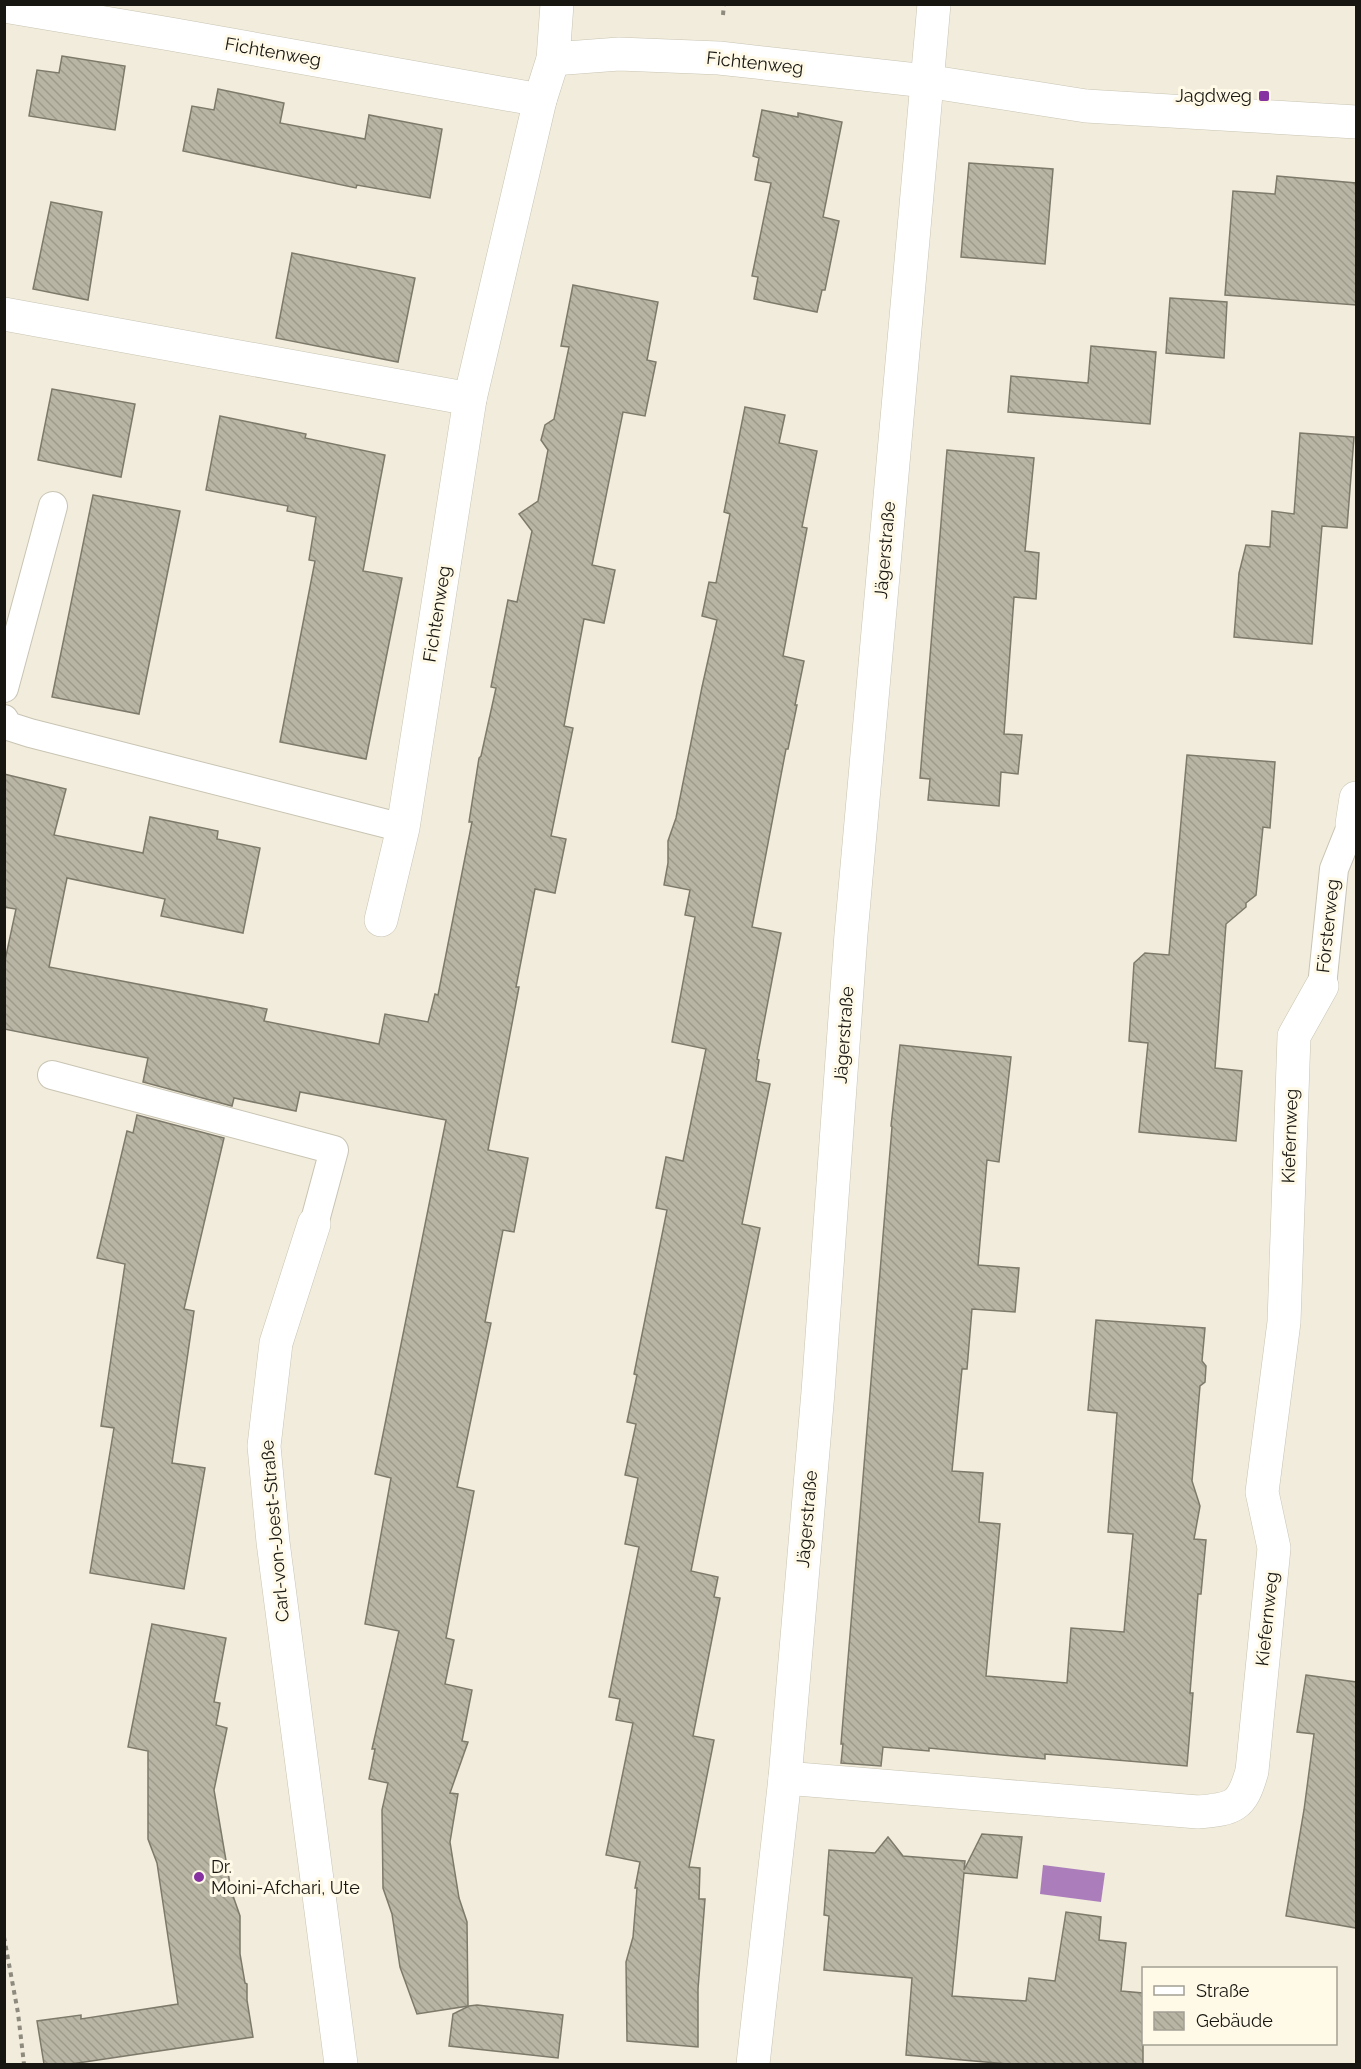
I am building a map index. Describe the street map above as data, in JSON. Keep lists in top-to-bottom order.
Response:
{
  "streets": {
    "street": [
      "Fichtenweg",
      "Jägerstraße",
      "Kiefernweg",
      "Carl-von-Joest-Straße"
    ],
    "lane": ["Försterweg"]
  },
  "crossings": [
    ["Fichtenweg", "Jägerstraße"],
    ["Jägerstraße", "Kiefernweg"],
    ["Försterweg", "Kiefernweg"]
  ],
  "places": {
    "transit": ["Jagdweg"],
    "other": ["Dr. Moini-Afchari, Ute"]
  },
  "legend": ["Straße", "Gebäude"]
}
